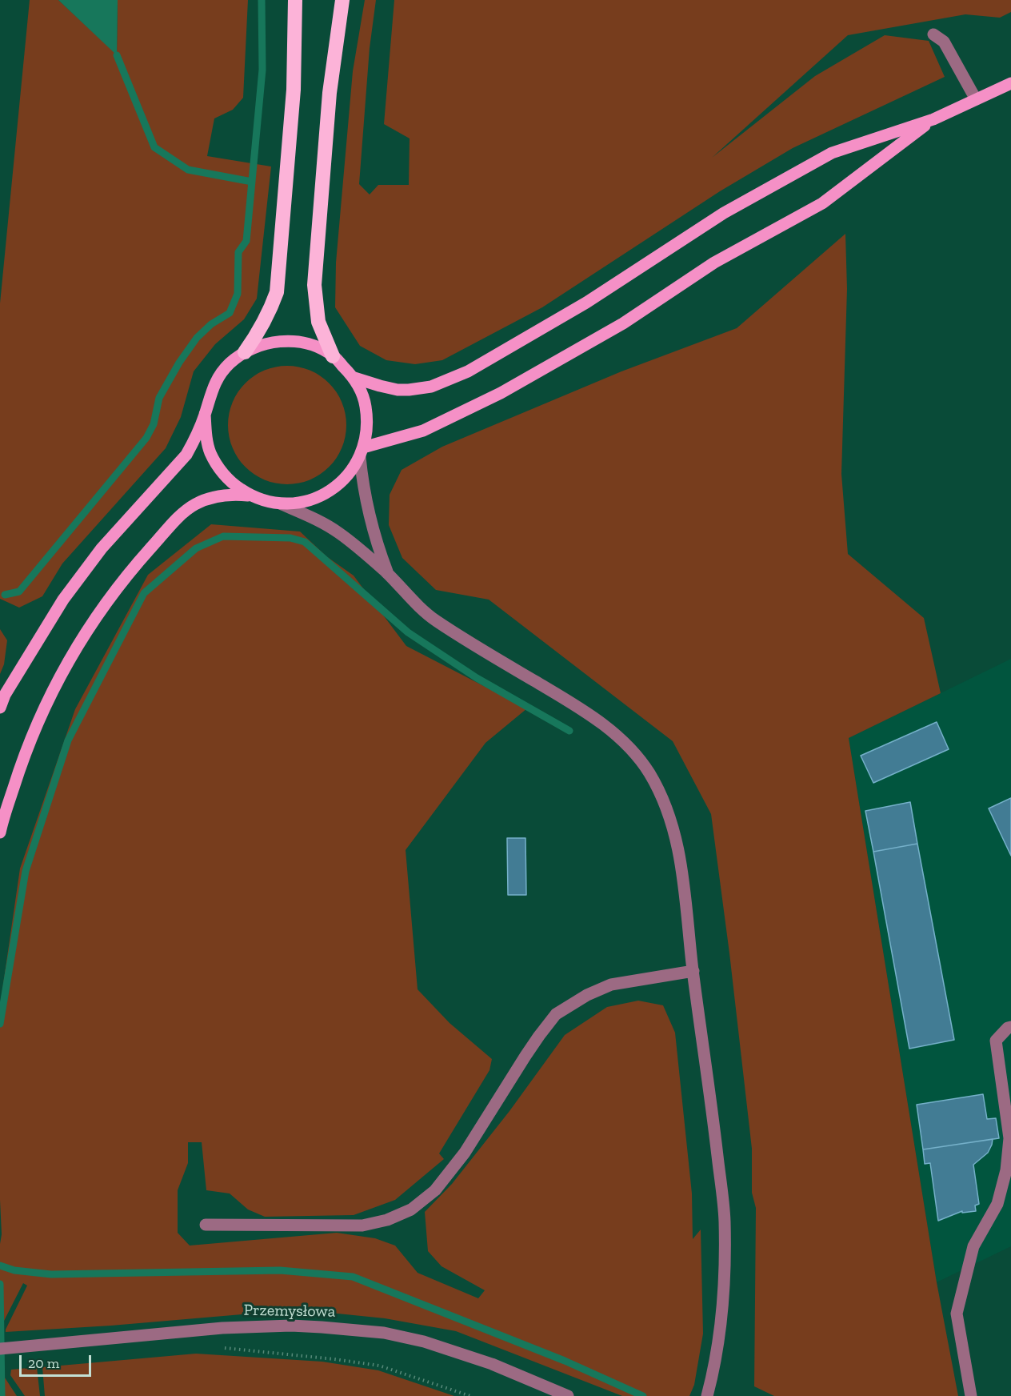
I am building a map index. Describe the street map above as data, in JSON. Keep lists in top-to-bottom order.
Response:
{
  "streets": {
    "street": ["Przemysłowa"]
  },
  "scale_bar": "20 m"
}
